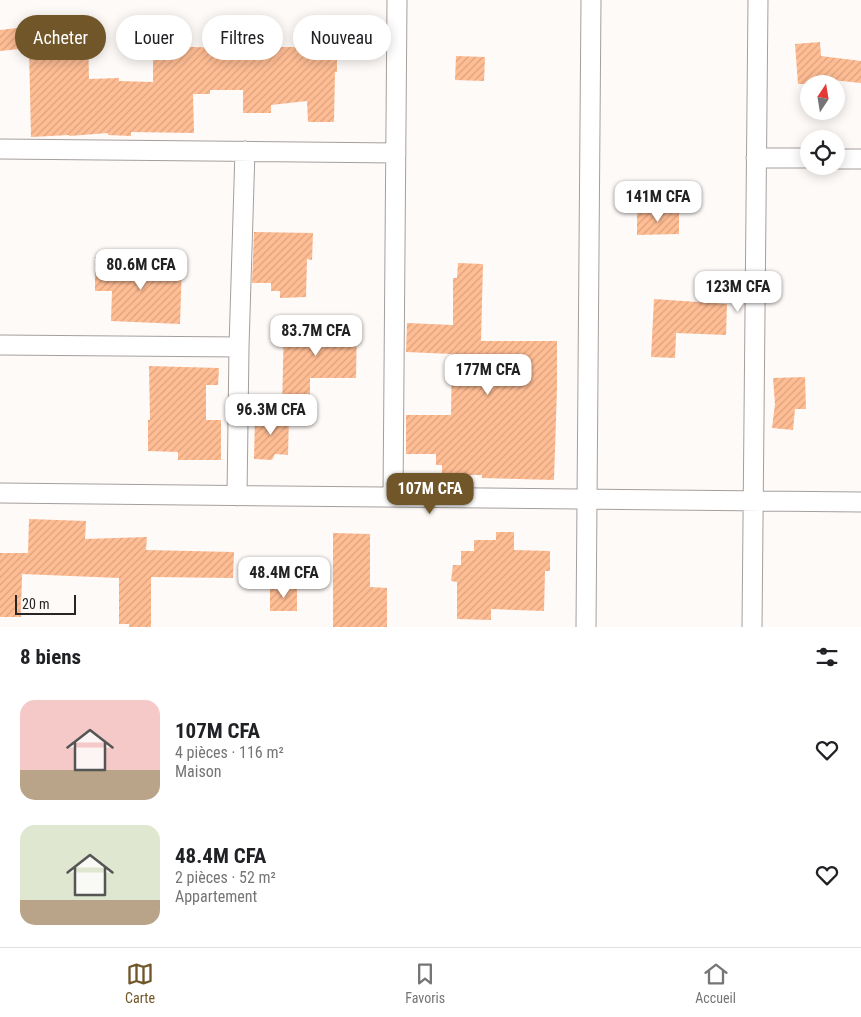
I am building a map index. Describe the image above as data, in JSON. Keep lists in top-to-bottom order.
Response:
{
  "scale_bar": "20 m",
  "north": "top",
  "page": {
    "chip": [
      "Acheter",
      "Louer",
      "Filtres",
      "Nouveau"
    ],
    "price": [
      "141M CFA",
      "80.6M CFA",
      "123M CFA",
      "83.7M CFA",
      "177M CFA",
      "96.3M CFA",
      "107M CFA",
      "48.4M CFA"
    ],
    "scale": "20 m",
    "heading": "8 biens",
    "list": [
      {
        "name": "107M CFA",
        "note": "4 pièces · 116 m² · Maison"
      },
      {
        "name": "48.4M CFA",
        "note": "2 pièces · 52 m² · Appartement"
      }
    ],
    "tabs": ["Carte", "Favoris", "Accueil"]
  }
}
